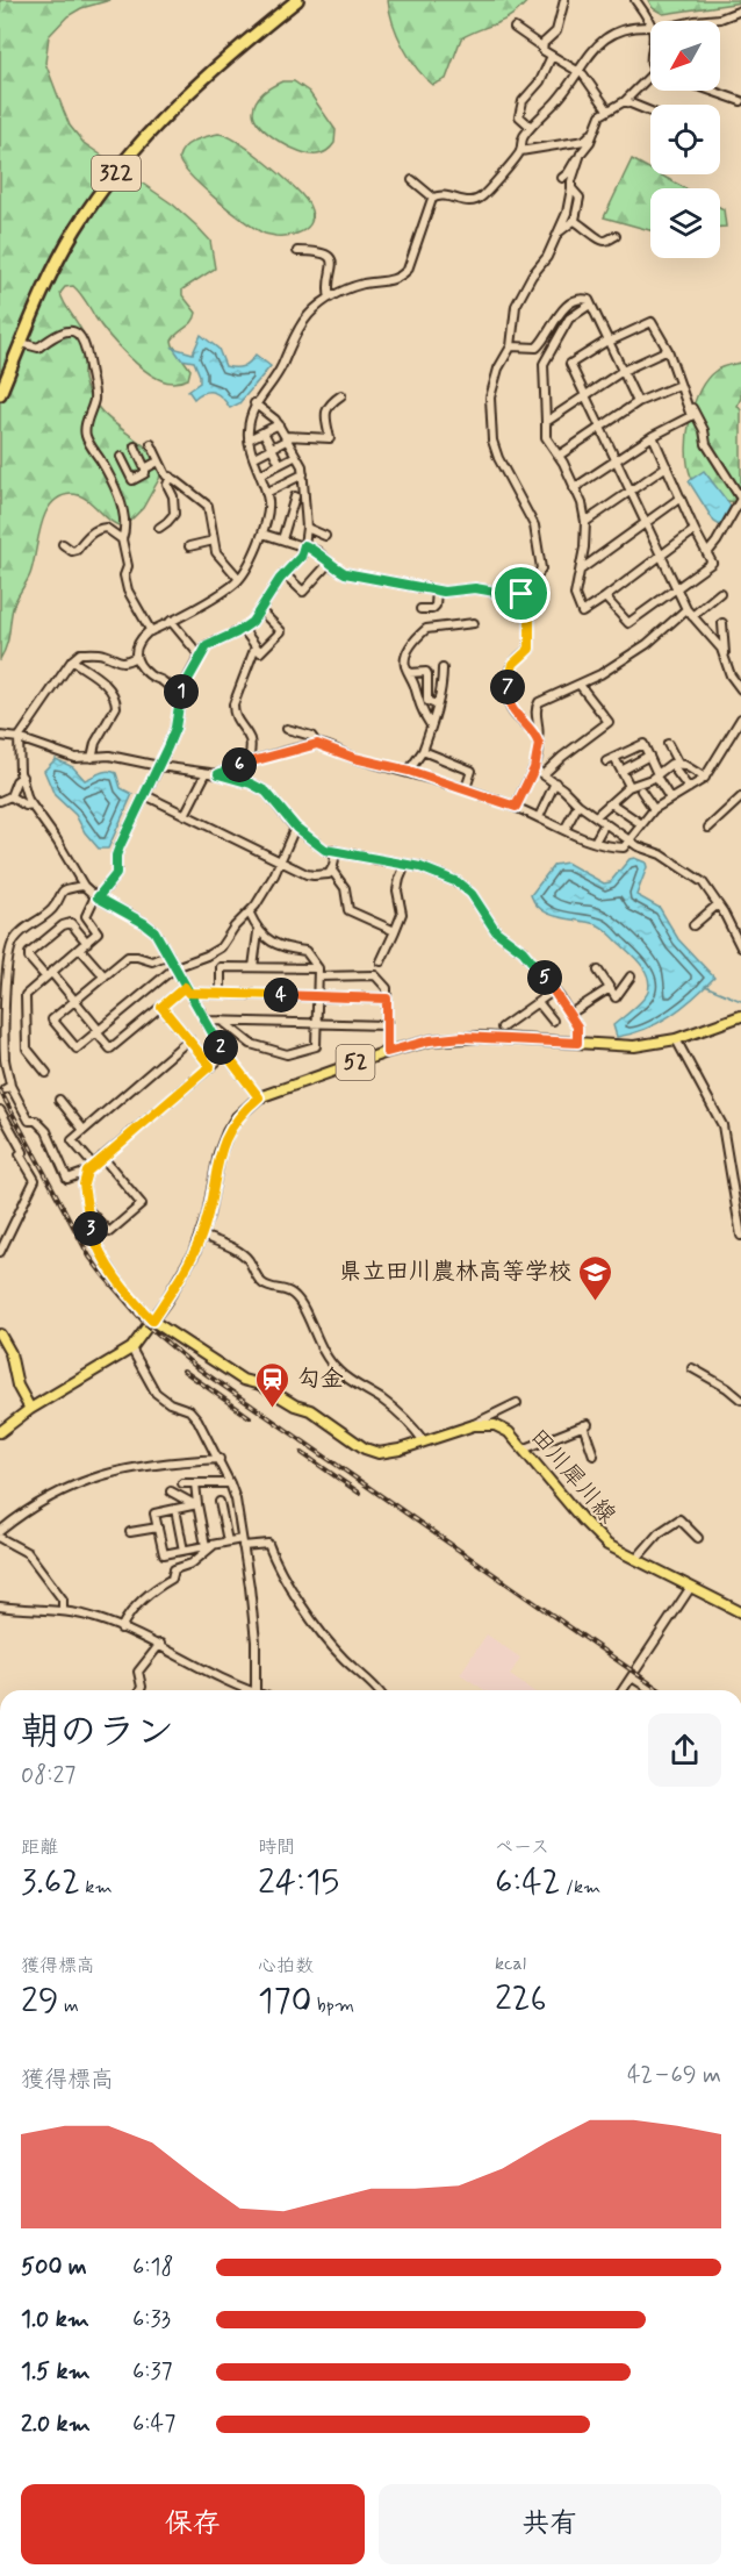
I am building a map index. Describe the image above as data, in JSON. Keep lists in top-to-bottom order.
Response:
{
  "streets": {
    "highway": ["322"],
    "main road": ["52", "田川犀川線"]
  },
  "crossings": [
    ["52", "田川犀川線"]
  ],
  "places": {
    "school or university": ["県立田川農林高等学校"],
    "station": ["勾金"]
  },
  "north": "bottom left",
  "page": {
    "pins": [
      "7",
      "1",
      "6",
      "5",
      "4",
      "2",
      "3"
    ],
    "heading": ["朝のラン", "08:27"],
    "stats": [
      ["距離", "3.62 km"],
      ["時間", "24:15"],
      ["ペース", "6:42 /km"],
      ["獲得標高", "29 m"],
      ["心拍数", "170 bpm"],
      ["kcal", "226"]
    ],
    "chart": ["獲得標高", "42–69 m"],
    "list": [
      {
        "name": "500 m",
        "note": "6:18"
      },
      {
        "name": "1.0 km",
        "note": "6:33"
      },
      {
        "name": "1.5 km",
        "note": "6:37"
      },
      {
        "name": "2.0 km",
        "note": "6:47"
      }
    ],
    "buttons": ["保存", "共有"]
  }
}
